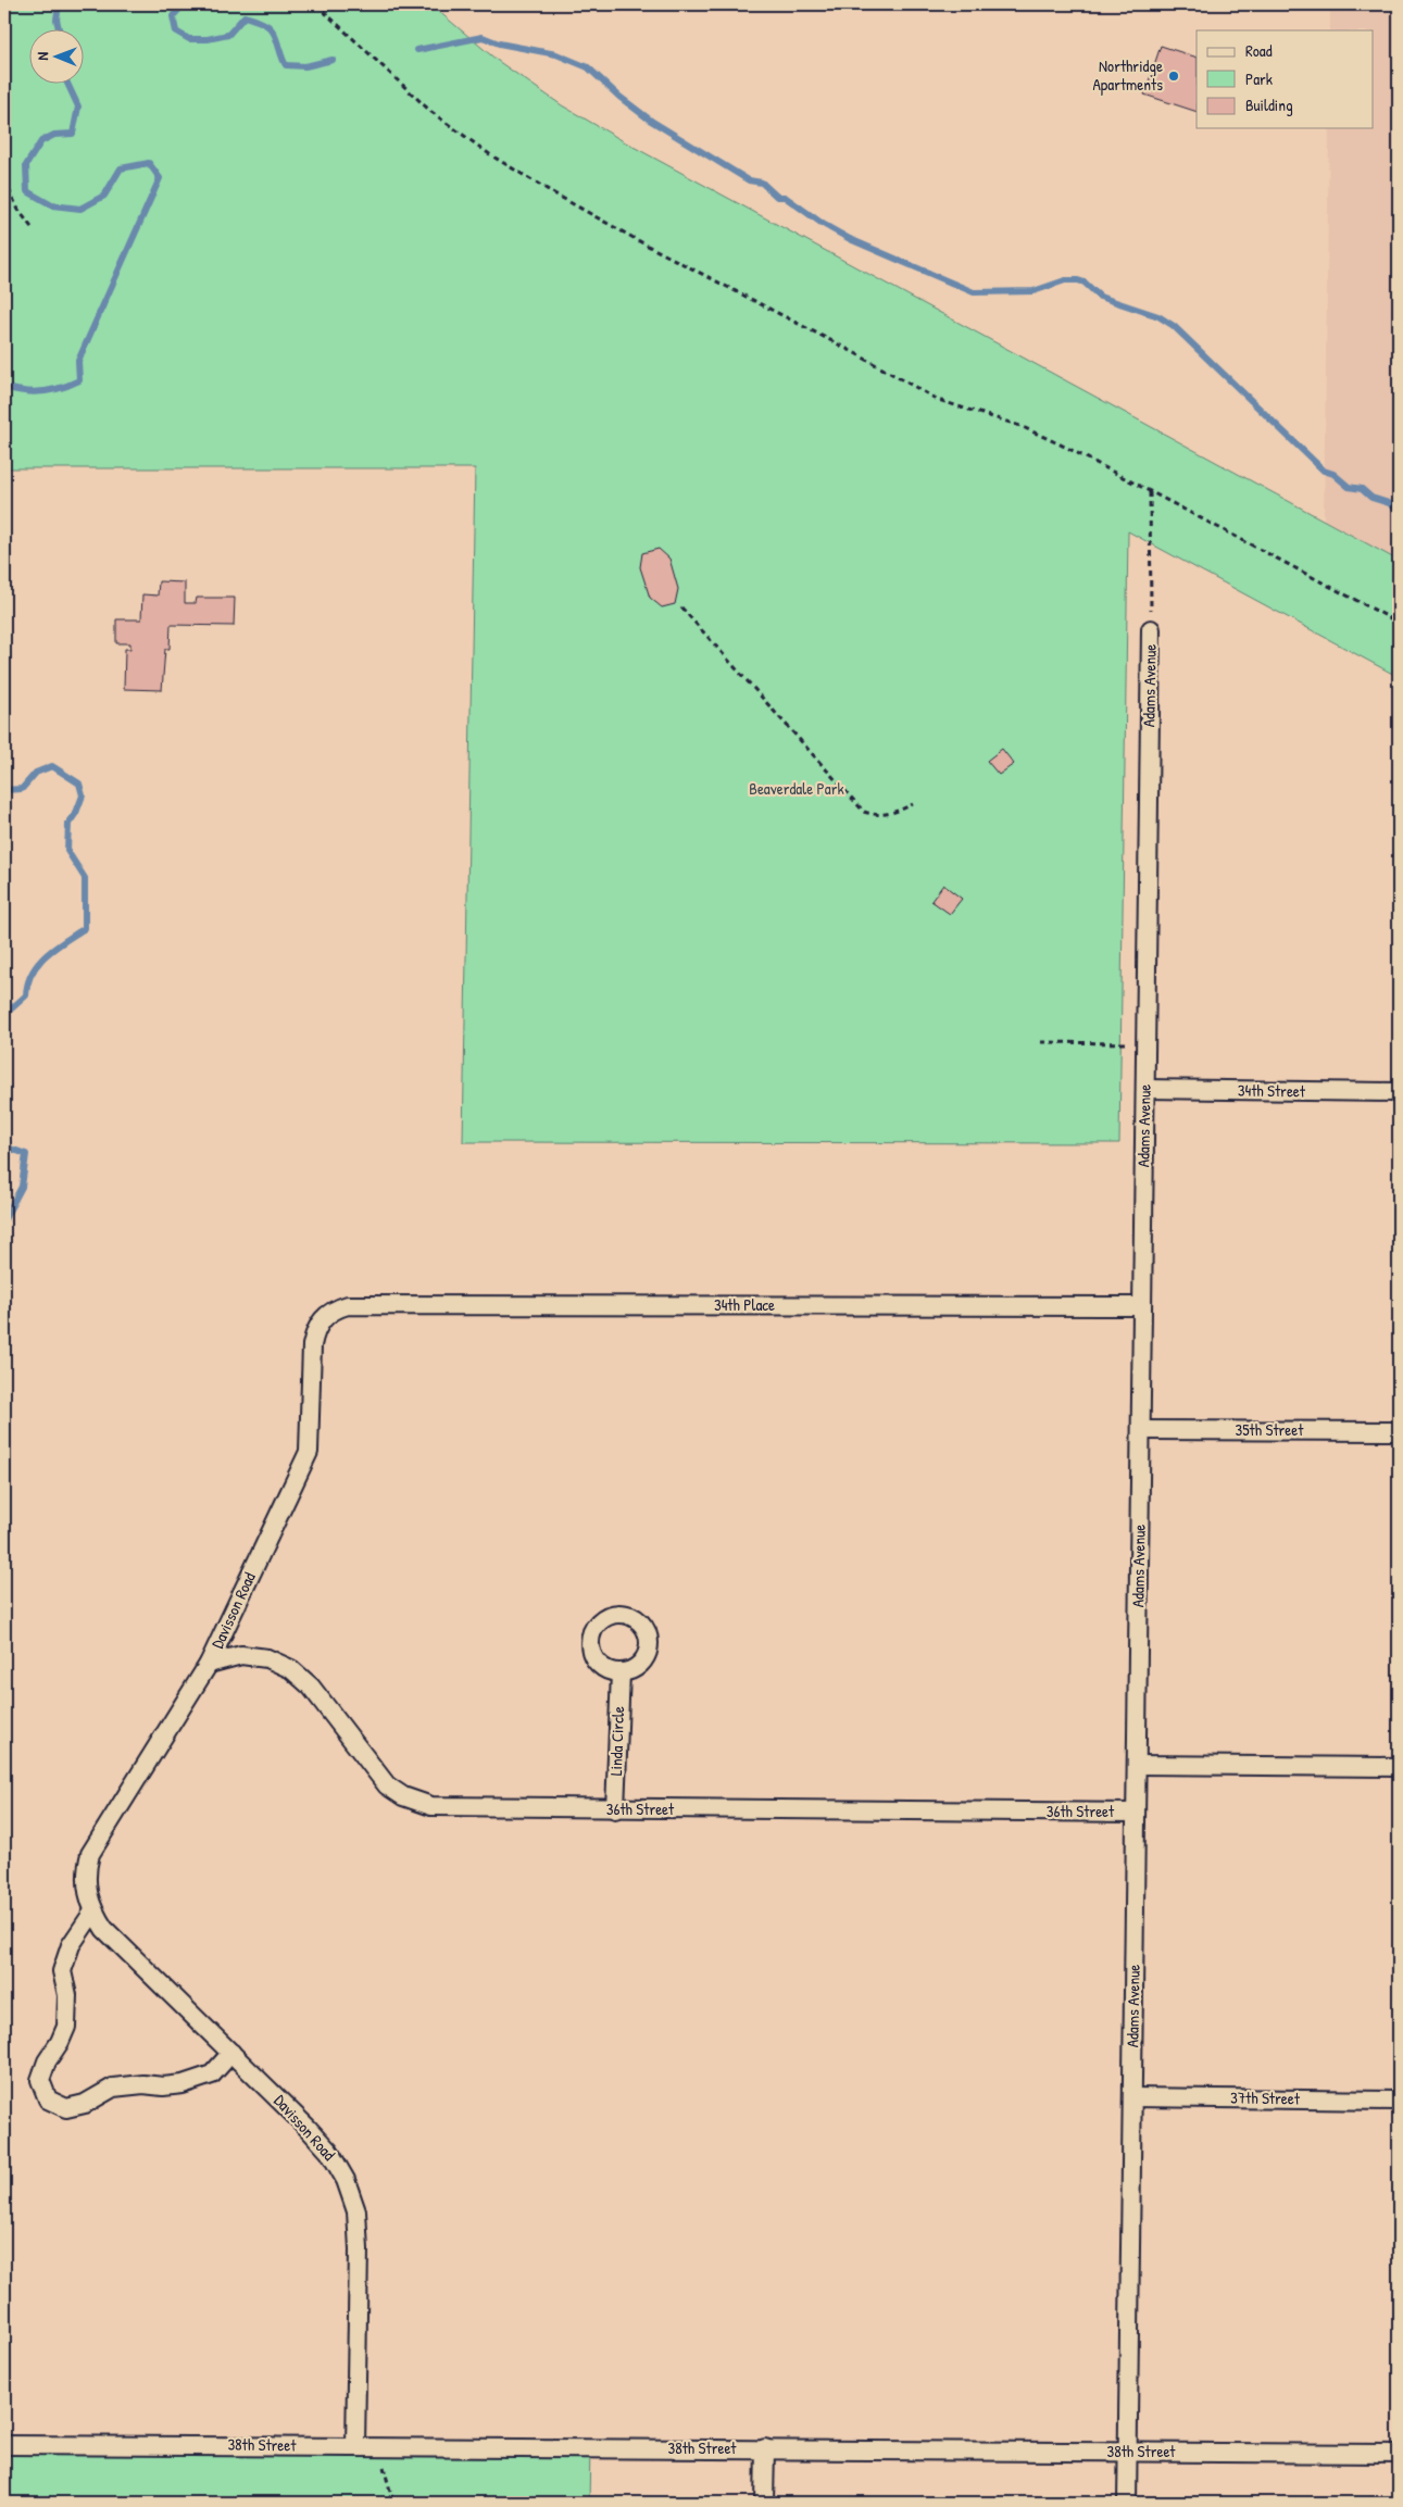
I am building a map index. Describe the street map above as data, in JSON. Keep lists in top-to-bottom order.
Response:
{
  "streets": {
    "street": [
      "Adams Avenue",
      "34th Street",
      "34th Place",
      "35th Street",
      "Davisson Road",
      "Linda Circle",
      "36th Street",
      "37th Street",
      "38th Street"
    ]
  },
  "crossings": [
    ["Adams Avenue", "34th Street"],
    ["Adams Avenue", "34th Place"],
    ["Adams Avenue", "35th Street"],
    ["Adams Avenue", "36th Street"],
    ["Adams Avenue", "37th Street"],
    ["Adams Avenue", "38th Street"],
    ["34th Place", "Davisson Road"],
    ["Davisson Road", "36th Street"],
    ["Davisson Road", "38th Street"],
    ["Linda Circle", "36th Street"]
  ],
  "parks": ["Beaverdale Park"],
  "places": ["Northridge Apartments"],
  "legend": ["Road", "Park", "Building"],
  "north": "left"
}
